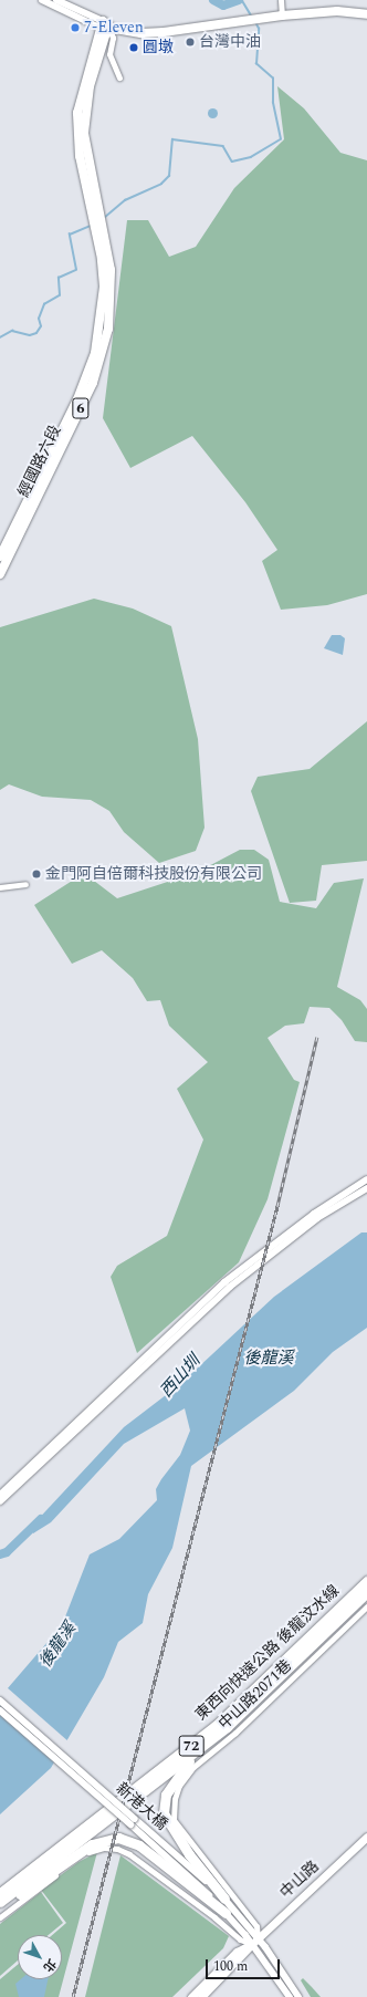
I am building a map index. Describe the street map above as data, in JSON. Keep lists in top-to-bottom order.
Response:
{
  "streets": {
    "highway": ["東西向快速公路 後龍汶水線", "72"],
    "main road": ["6", "經國路六段", "中山路"],
    "street": ["中山路2071巷", "新港大橋"]
  },
  "crossings": [
    ["6", "經國路六段"],
    ["中山路2071巷", "新港大橋"],
    ["中山路2071巷", "中山路"],
    ["新港大橋", "中山路"]
  ],
  "water": ["後龍溪", "西山圳"],
  "places": [
    "7-Eleven",
    "台灣中油",
    "圓墩",
    "金門阿自倍爾科技股份有限公司"
  ],
  "scale_bar": "100 m",
  "north": "bottom right"
}
